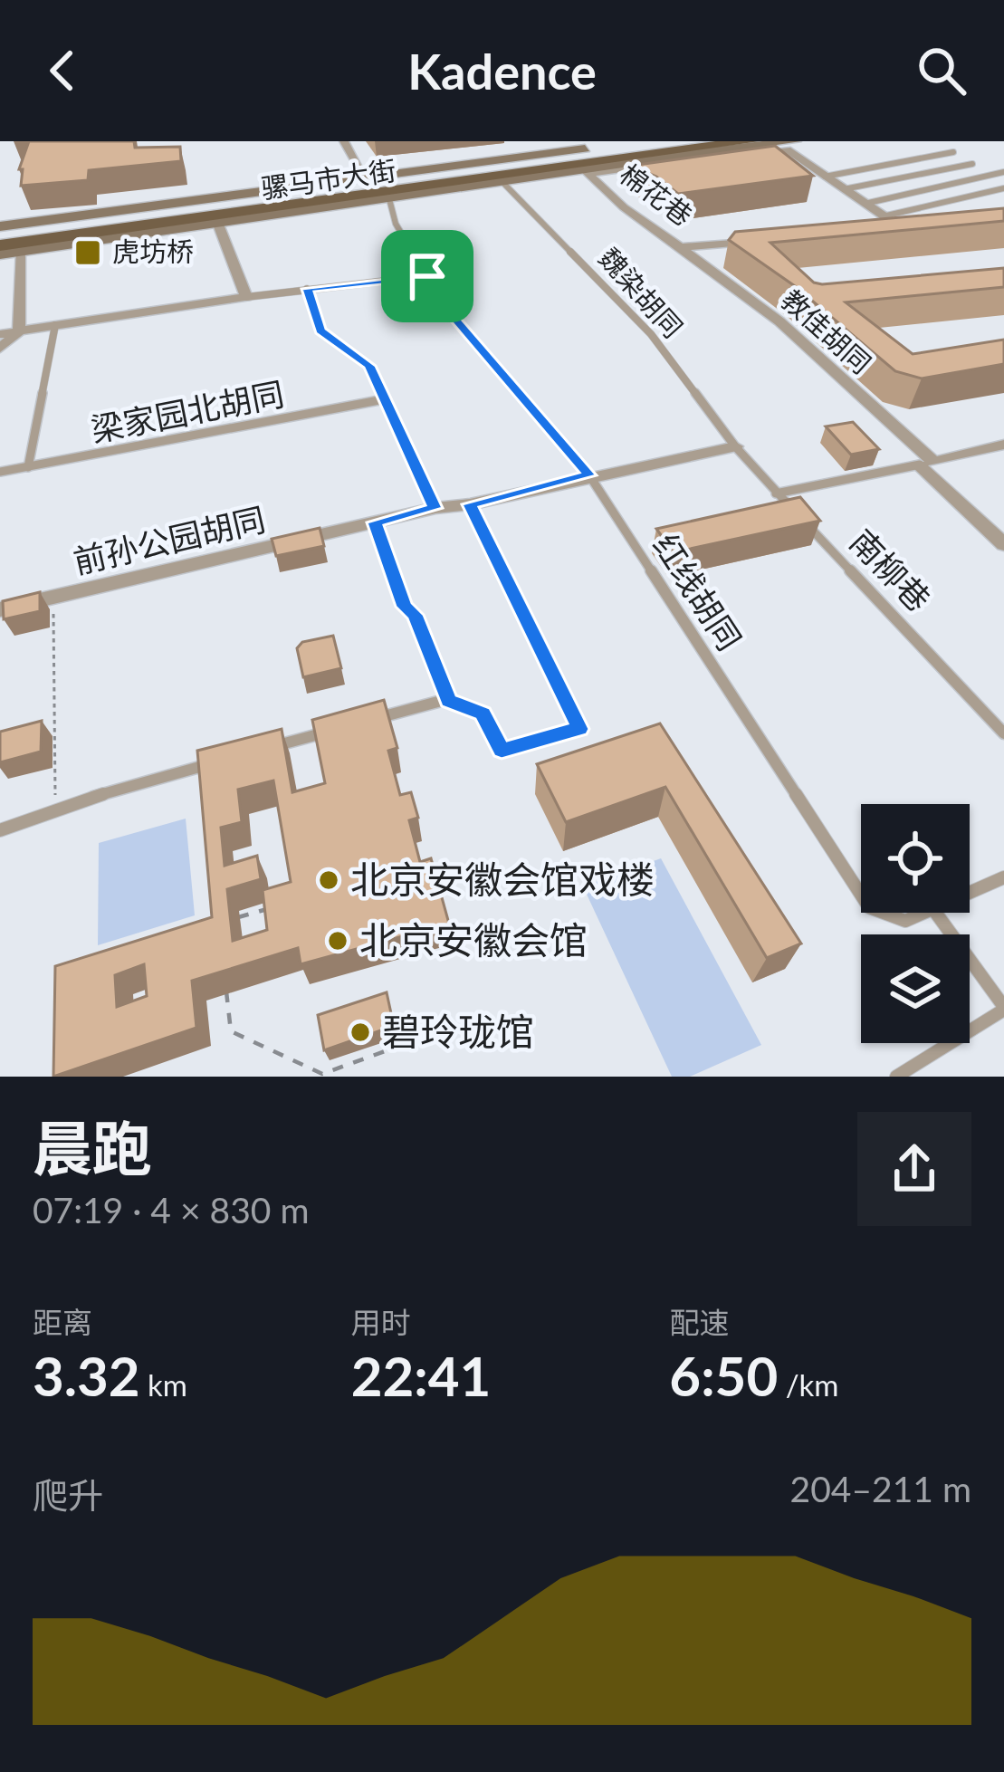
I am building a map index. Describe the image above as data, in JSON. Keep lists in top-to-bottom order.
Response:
{
  "streets": {
    "main road": ["骡马市大街"],
    "street": ["棉花巷", "教佳胡同", "前孙公园胡同"],
    "lane": [
      "魏染胡同",
      "梁家园北胡同",
      "南柳巷",
      "红线胡同"
    ]
  },
  "crossings": [
    ["骡马市大街", "棉花巷"],
    ["骡马市大街", "魏染胡同"],
    ["骡马市大街", "红线胡同"],
    ["棉花巷", "教佳胡同"],
    ["魏染胡同", "前孙公园胡同"],
    ["魏染胡同", "南柳巷"],
    ["前孙公园胡同", "南柳巷"],
    ["前孙公园胡同", "红线胡同"]
  ],
  "places": {
    "transit": ["虎坊桥"],
    "other": ["北京安徽会馆戏楼", "北京安徽会馆", "碧玲珑馆"]
  },
  "page": {
    "header": "Kadence",
    "heading": ["晨跑", "07:19 · 4 × 830 m"],
    "stats": [
      ["距离", "3.32 km"],
      ["用时", "22:41"],
      ["配速", "6:50 /km"]
    ],
    "chart": ["爬升", "204–211 m"]
  }
}
